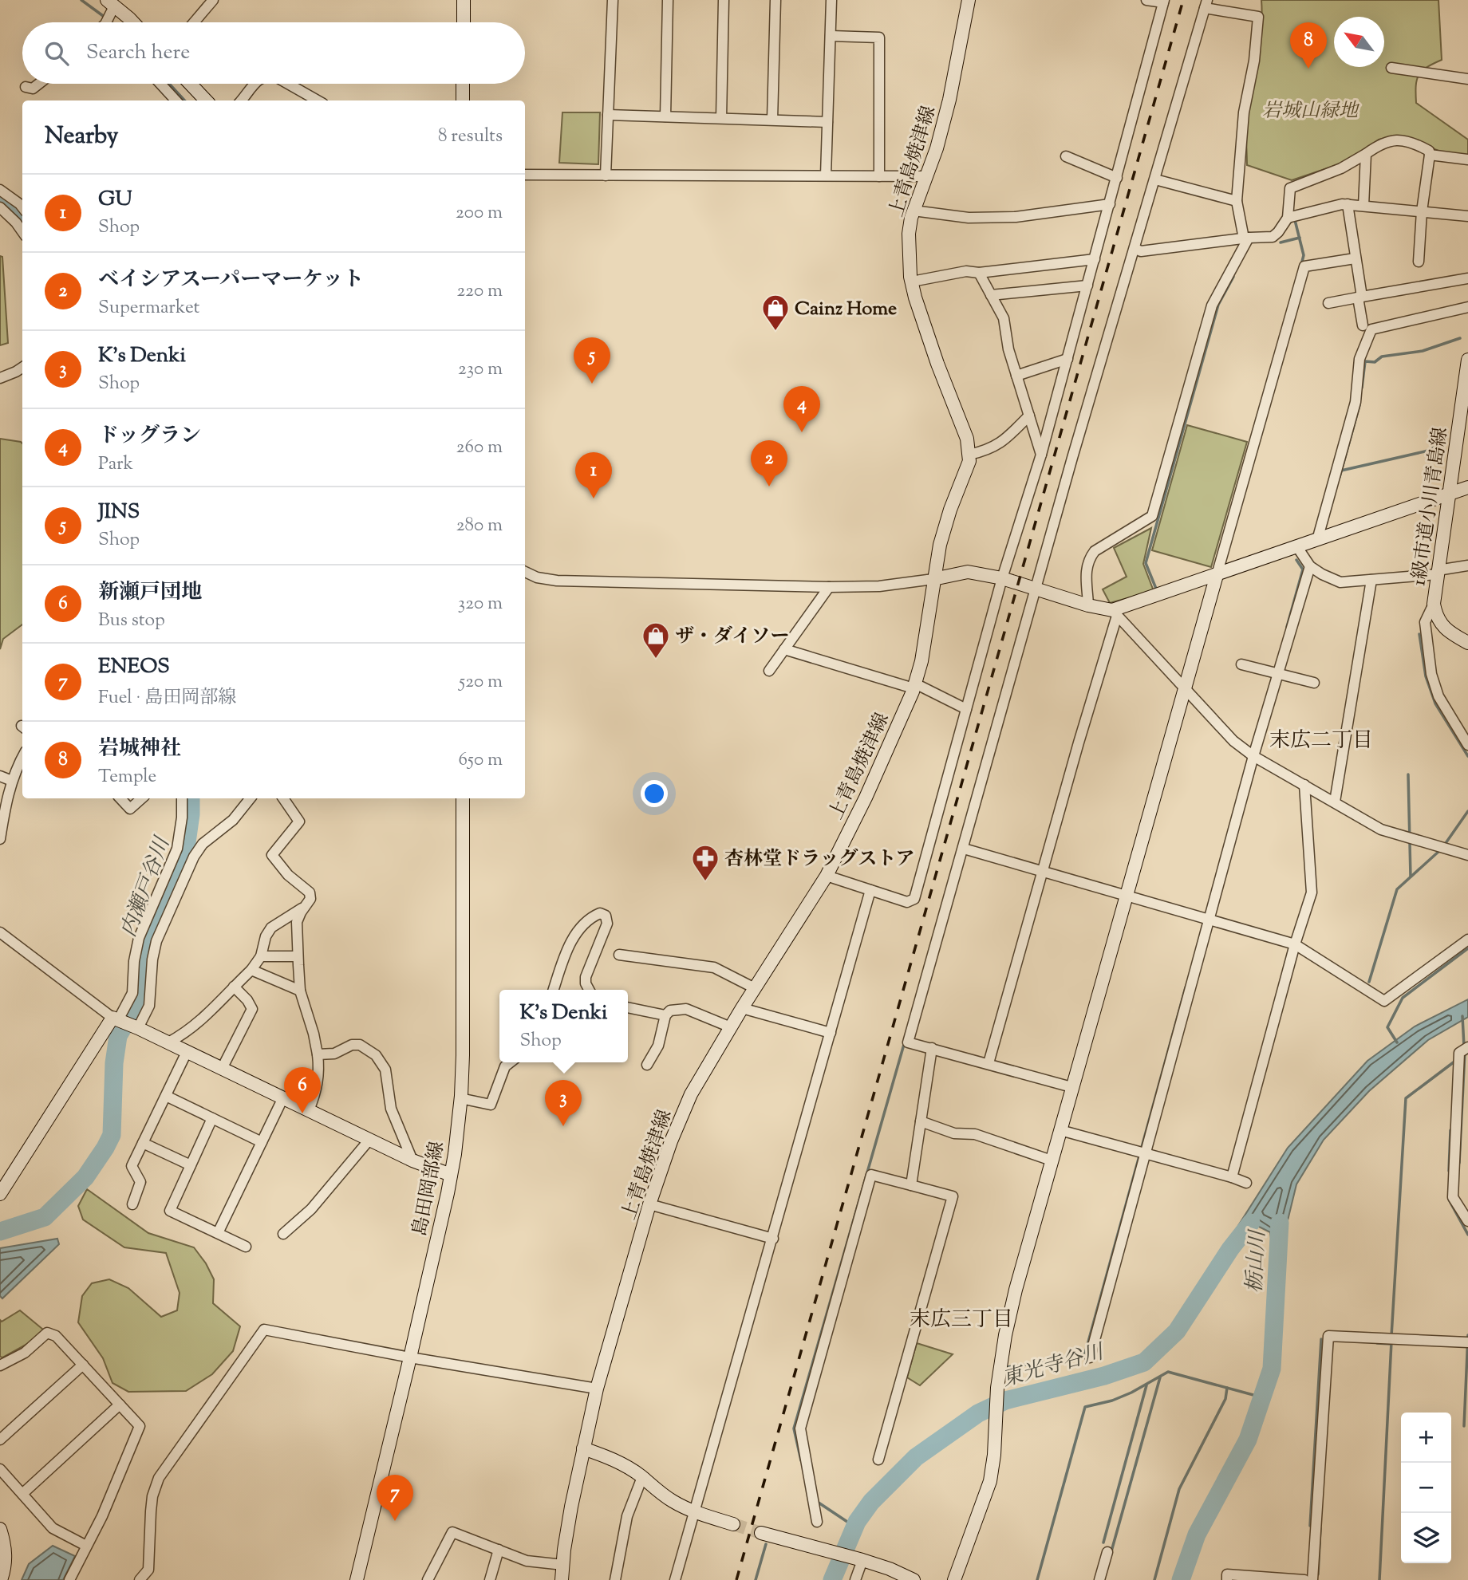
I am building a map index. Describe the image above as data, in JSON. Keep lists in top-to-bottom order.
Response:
{
  "streets": {
    "street": ["上青島焼津線", "1級市道小川青島線", "島田岡部線"]
  },
  "districts": ["末広二丁目", "末広三丁目"],
  "water": ["内瀬戸谷川", "栃山川", "東光寺谷川"],
  "parks": ["岩城山緑地"],
  "places": {
    "shop": ["Cainz Home", "ザ・ダイソー"],
    "pharmacy": ["杏林堂ドラッグストア"]
  },
  "north": "top left",
  "page": {
    "pins": [
      "8",
      "5",
      "4",
      "2",
      "1",
      "6",
      "3",
      "7"
    ],
    "search": "Search here",
    "heading": ["Nearby", "8 results"],
    "list": [
      {
        "mark": "1",
        "name": "GU",
        "note": "Shop",
        "value": "200 m"
      },
      {
        "mark": "2",
        "name": "ベイシアスーパーマーケット",
        "note": "Supermarket",
        "value": "220 m"
      },
      {
        "mark": "3",
        "name": "K's Denki",
        "note": "Shop",
        "value": "230 m"
      },
      {
        "mark": "4",
        "name": "ドッグラン",
        "note": "Park",
        "value": "260 m"
      },
      {
        "mark": "5",
        "name": "JINS",
        "note": "Shop",
        "value": "280 m"
      },
      {
        "mark": "6",
        "name": "新瀬戸団地",
        "note": "Bus stop",
        "value": "320 m"
      },
      {
        "mark": "7",
        "name": "ENEOS",
        "note": "Fuel · 島田岡部線",
        "value": "520 m"
      },
      {
        "mark": "8",
        "name": "岩城神社",
        "note": "Temple",
        "value": "650 m"
      }
    ],
    "popup": ["K's Denki", "Shop"],
    "map_buttons": ["+", "−"]
  }
}
